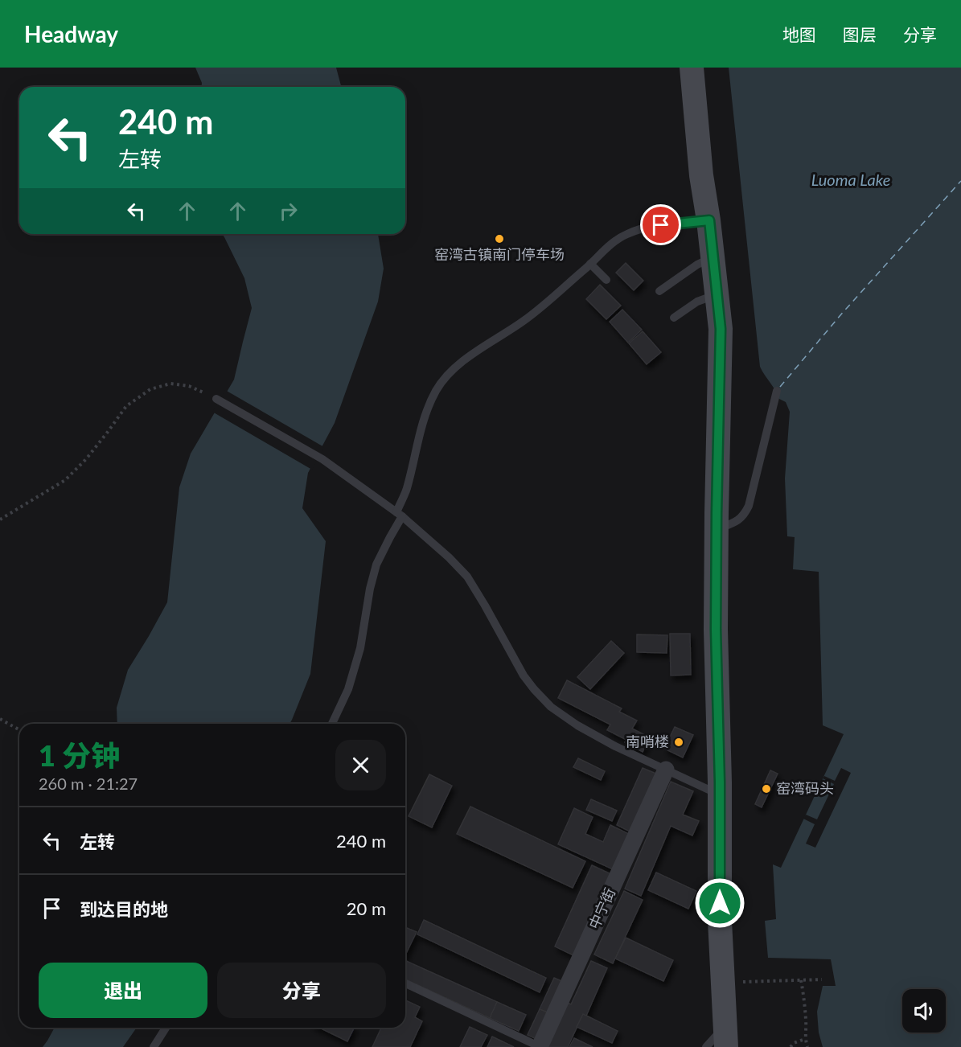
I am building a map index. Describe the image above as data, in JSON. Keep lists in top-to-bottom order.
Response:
{
  "streets": {
    "street": ["中宁街"]
  },
  "water": ["Luoma Lake"],
  "places": ["窑湾古镇南门停车场", "南哨楼", "窑湾码头"],
  "page": {
    "header": "Headway",
    "nav": ["地图", "图层", "分享"],
    "turn": ["240 m", "左转"],
    "heading": ["1 分钟", "260 m · 21:27"],
    "list": [
      {
        "name": "左转",
        "value": "240 m"
      },
      {
        "name": "到达目的地",
        "value": "20 m"
      }
    ],
    "buttons": ["退出", "分享"]
  }
}
